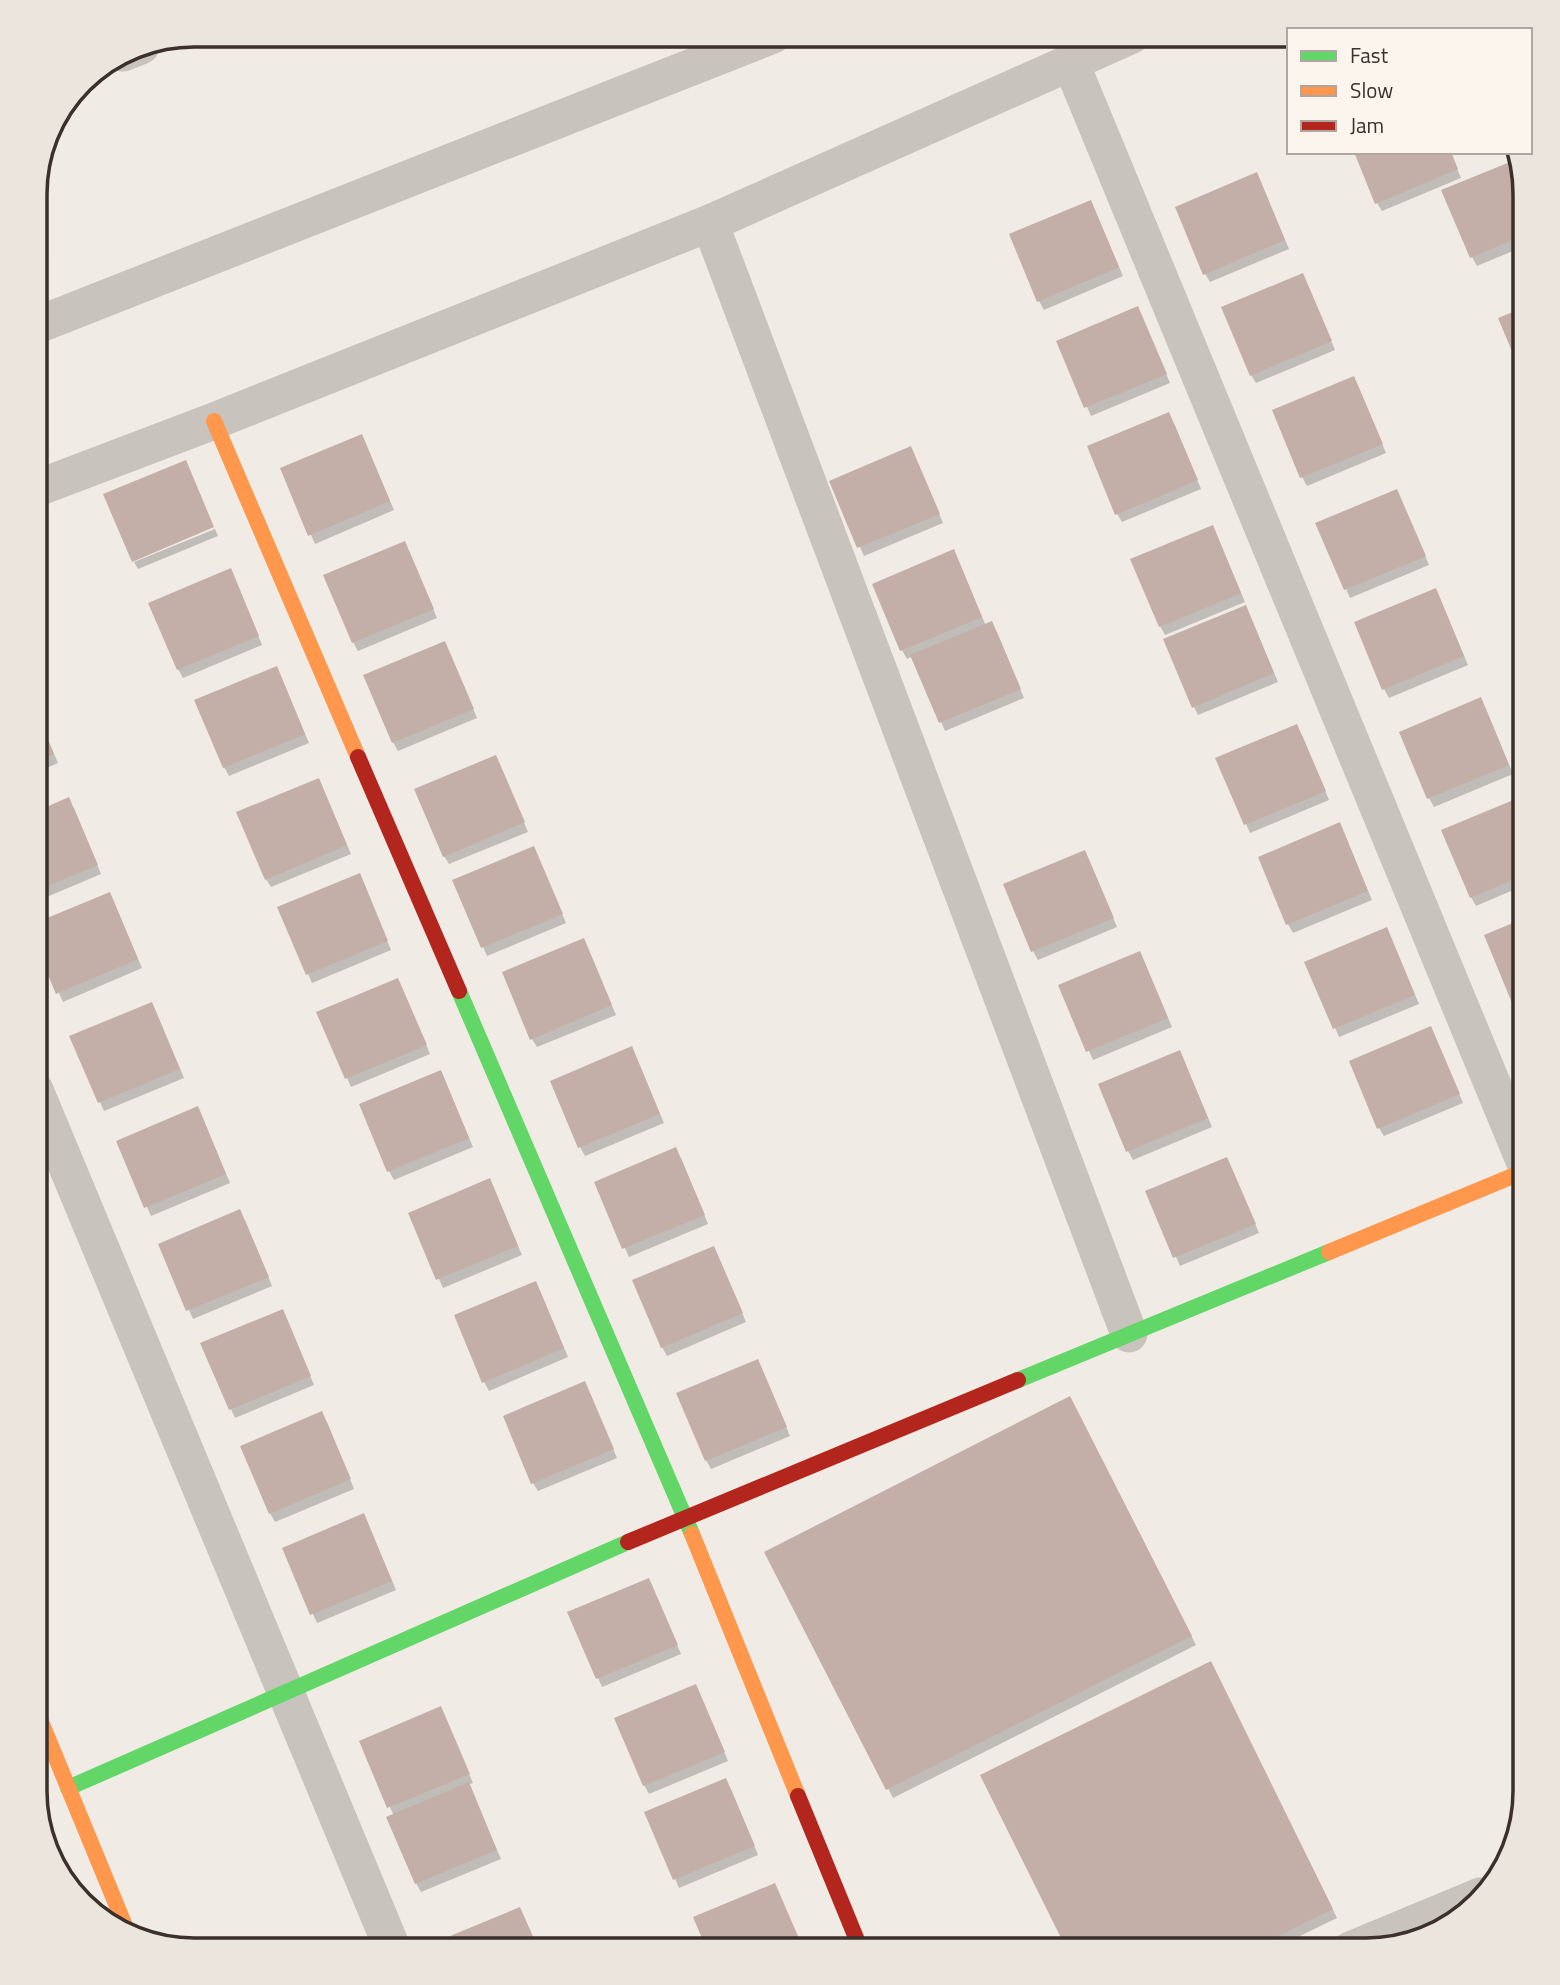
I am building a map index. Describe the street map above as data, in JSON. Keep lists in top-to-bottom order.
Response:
{
  "legend": ["Fast", "Slow", "Jam"]
}
